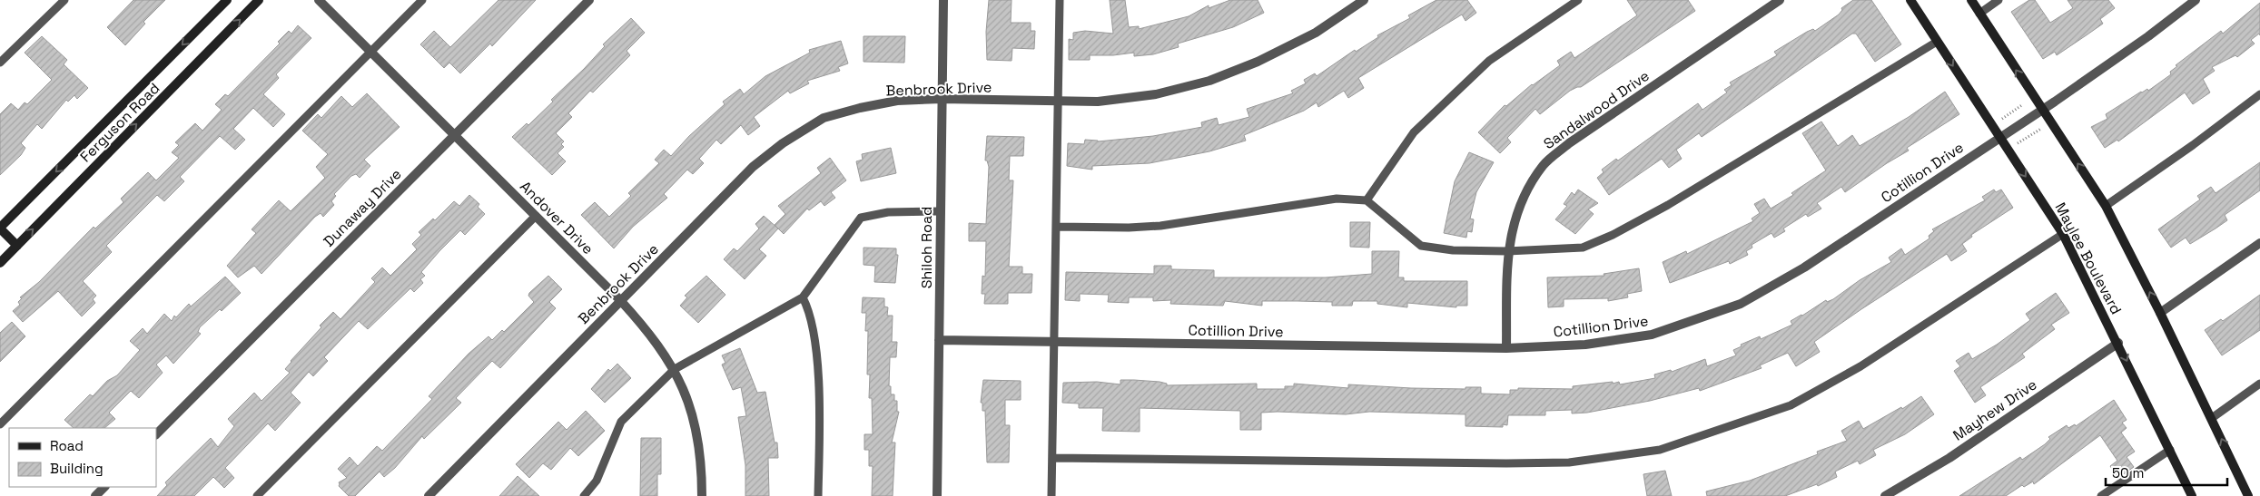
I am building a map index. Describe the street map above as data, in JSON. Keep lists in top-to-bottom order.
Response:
{
  "streets": {
    "main road": ["Ferguson Road", "Maylee Boulevard"],
    "street": [
      "Benbrook Drive",
      "Sandalwood Drive",
      "Cotillion Drive",
      "Dunaway Drive",
      "Andover Drive",
      "Shiloh Road",
      "Mayhew Drive"
    ]
  },
  "crossings": [
    ["Benbrook Drive", "Andover Drive"],
    ["Benbrook Drive", "Shiloh Road"],
    ["Sandalwood Drive", "Cotillion Drive"],
    ["Cotillion Drive", "Shiloh Road"],
    ["Cotillion Drive", "Maylee Boulevard"],
    ["Dunaway Drive", "Andover Drive"],
    ["Maylee Boulevard", "Mayhew Drive"]
  ],
  "legend": ["Road", "Building"],
  "scale_bar": "50 m"
}
